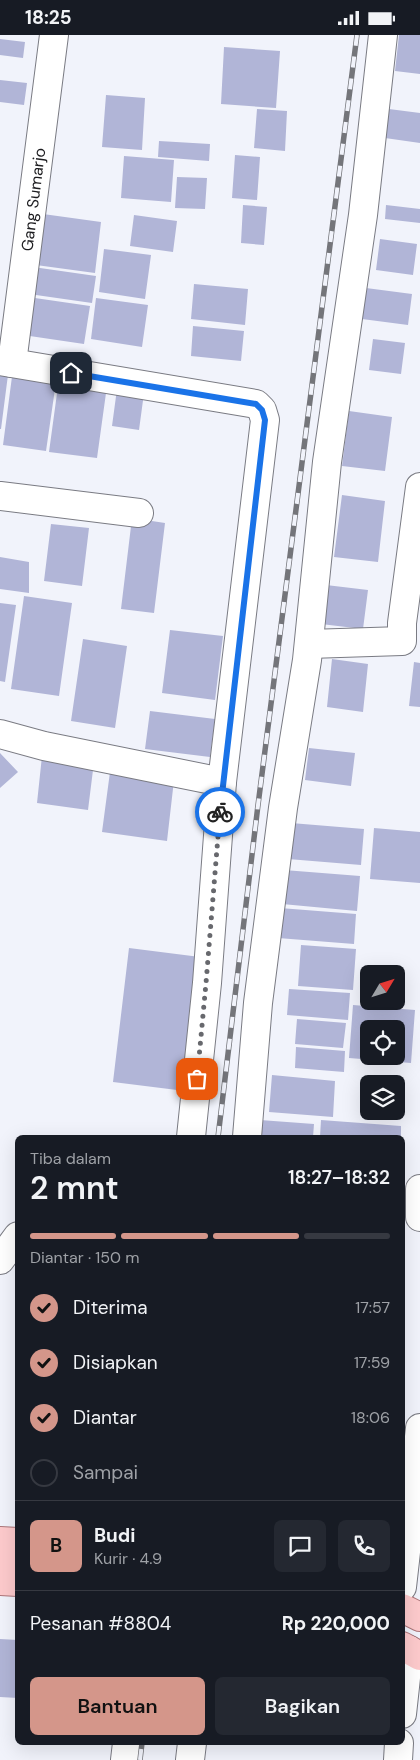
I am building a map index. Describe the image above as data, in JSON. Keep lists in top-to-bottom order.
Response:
{
  "streets": {
    "street": ["Gang Sumarjo"]
  },
  "north": "top right",
  "page": {
    "status": "18:25",
    "heading": ["2 mnt", "Tiba dalam", "18:27–18:32"],
    "panel": [
      "Budi",
      "Kurir · 4.9",
      "Pesanan #8804",
      "Rp 220,000"
    ],
    "bar": "Diantar · 150 m",
    "list": [
      ["Diterima", "17:57"],
      ["Disiapkan", "17:59"],
      ["Diantar", "18:06"],
      "Sampai"
    ],
    "round": "B",
    "buttons": ["Bantuan", "Bagikan"]
  }
}
